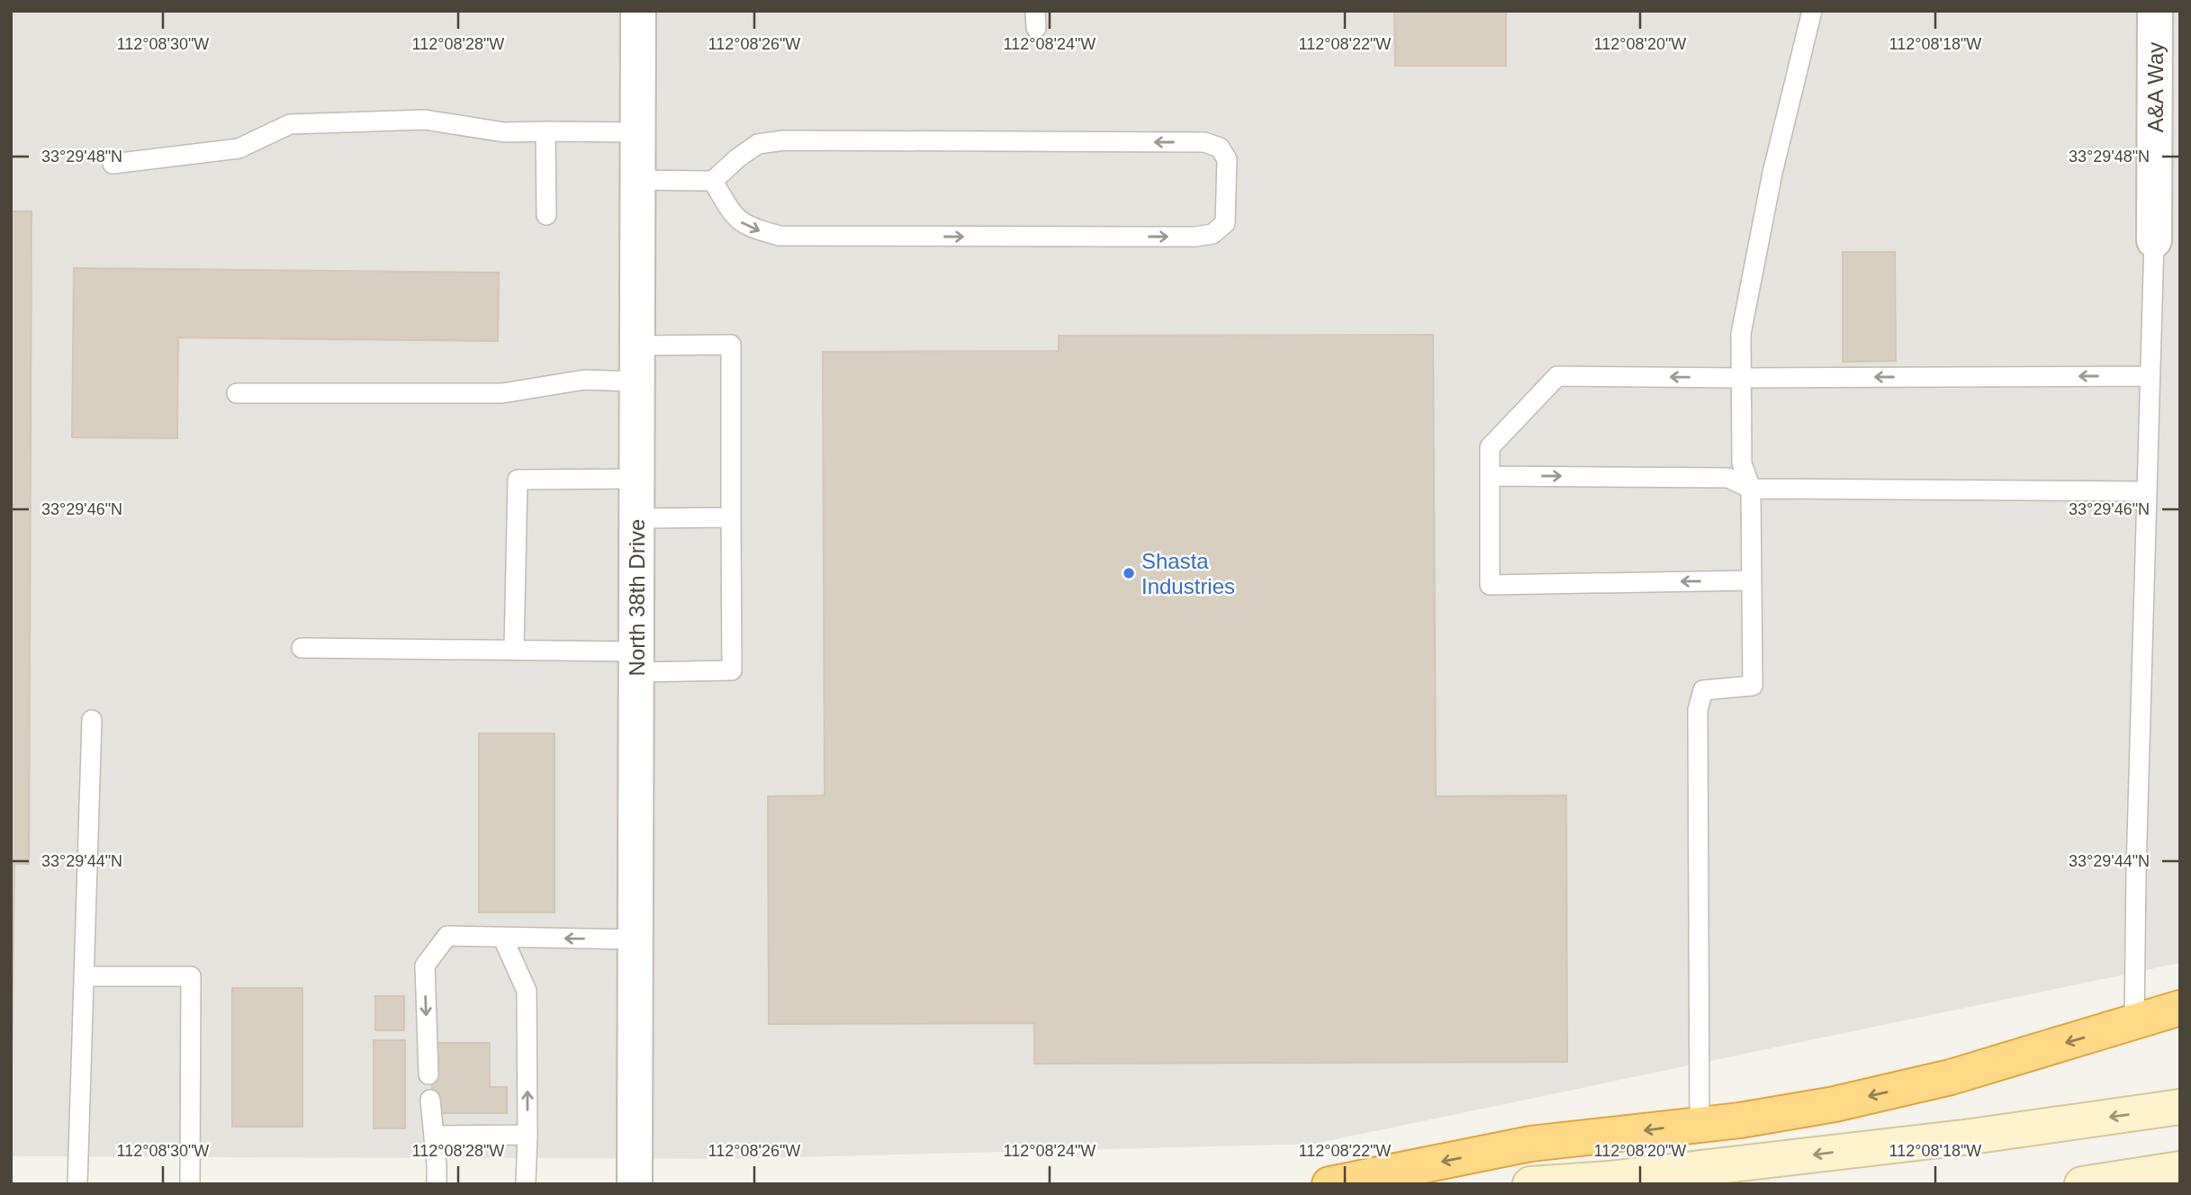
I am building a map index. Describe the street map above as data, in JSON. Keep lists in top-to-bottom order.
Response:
{
  "streets": {
    "street": ["A&A Way", "North 38th Drive"]
  },
  "places": ["Shasta Industries"],
  "coordinates": [
    "112°08'30\"W",
    "112°08'28\"W",
    "112°08'26\"W",
    "112°08'24\"W",
    "112°08'22\"W",
    "112°08'20\"W",
    "112°08'18\"W",
    "33°29'48\"N",
    "33°29'46\"N",
    "33°29'44\"N"
  ]
}
